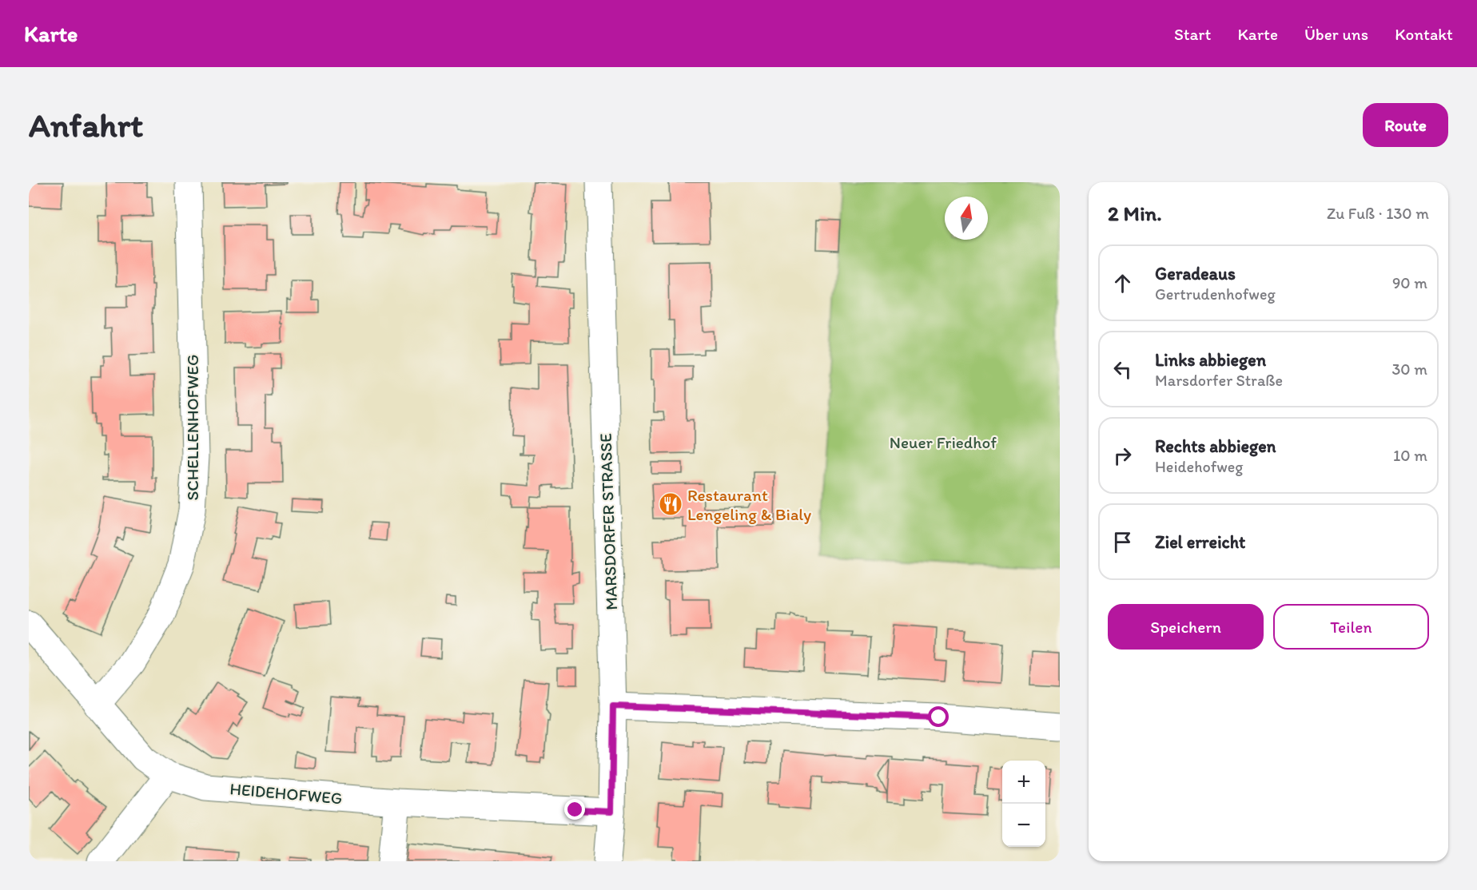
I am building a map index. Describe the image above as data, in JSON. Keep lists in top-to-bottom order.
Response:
{
  "streets": {
    "street": ["SCHELLENHOFWEG", "MARSDORFER STRASSE", "HEIDEHOFWEG"]
  },
  "crossings": [
    ["SCHELLENHOFWEG", "HEIDEHOFWEG"],
    ["MARSDORFER STRASSE", "HEIDEHOFWEG"]
  ],
  "parks": ["Neuer Friedhof"],
  "places": {
    "restaurant": ["Restaurant Lengeling & Bialy"]
  },
  "north": "top",
  "page": {
    "header": "Karte",
    "nav": [
      "Start",
      "Karte",
      "Über uns",
      "Kontakt"
    ],
    "buttons": [
      "Route",
      ["Speichern", "Teilen"]
    ],
    "title": "Anfahrt",
    "heading": ["2 Min.", "Zu Fuß · 130 m"],
    "list": [
      ["Geradeaus", "Gertrudenhofweg", "90 m"],
      ["Links abbiegen", "Marsdorfer Straße", "30 m"],
      ["Rechts abbiegen", "Heidehofweg", "10 m"],
      "Ziel erreicht"
    ],
    "map_buttons": ["+", "−"]
  }
}
